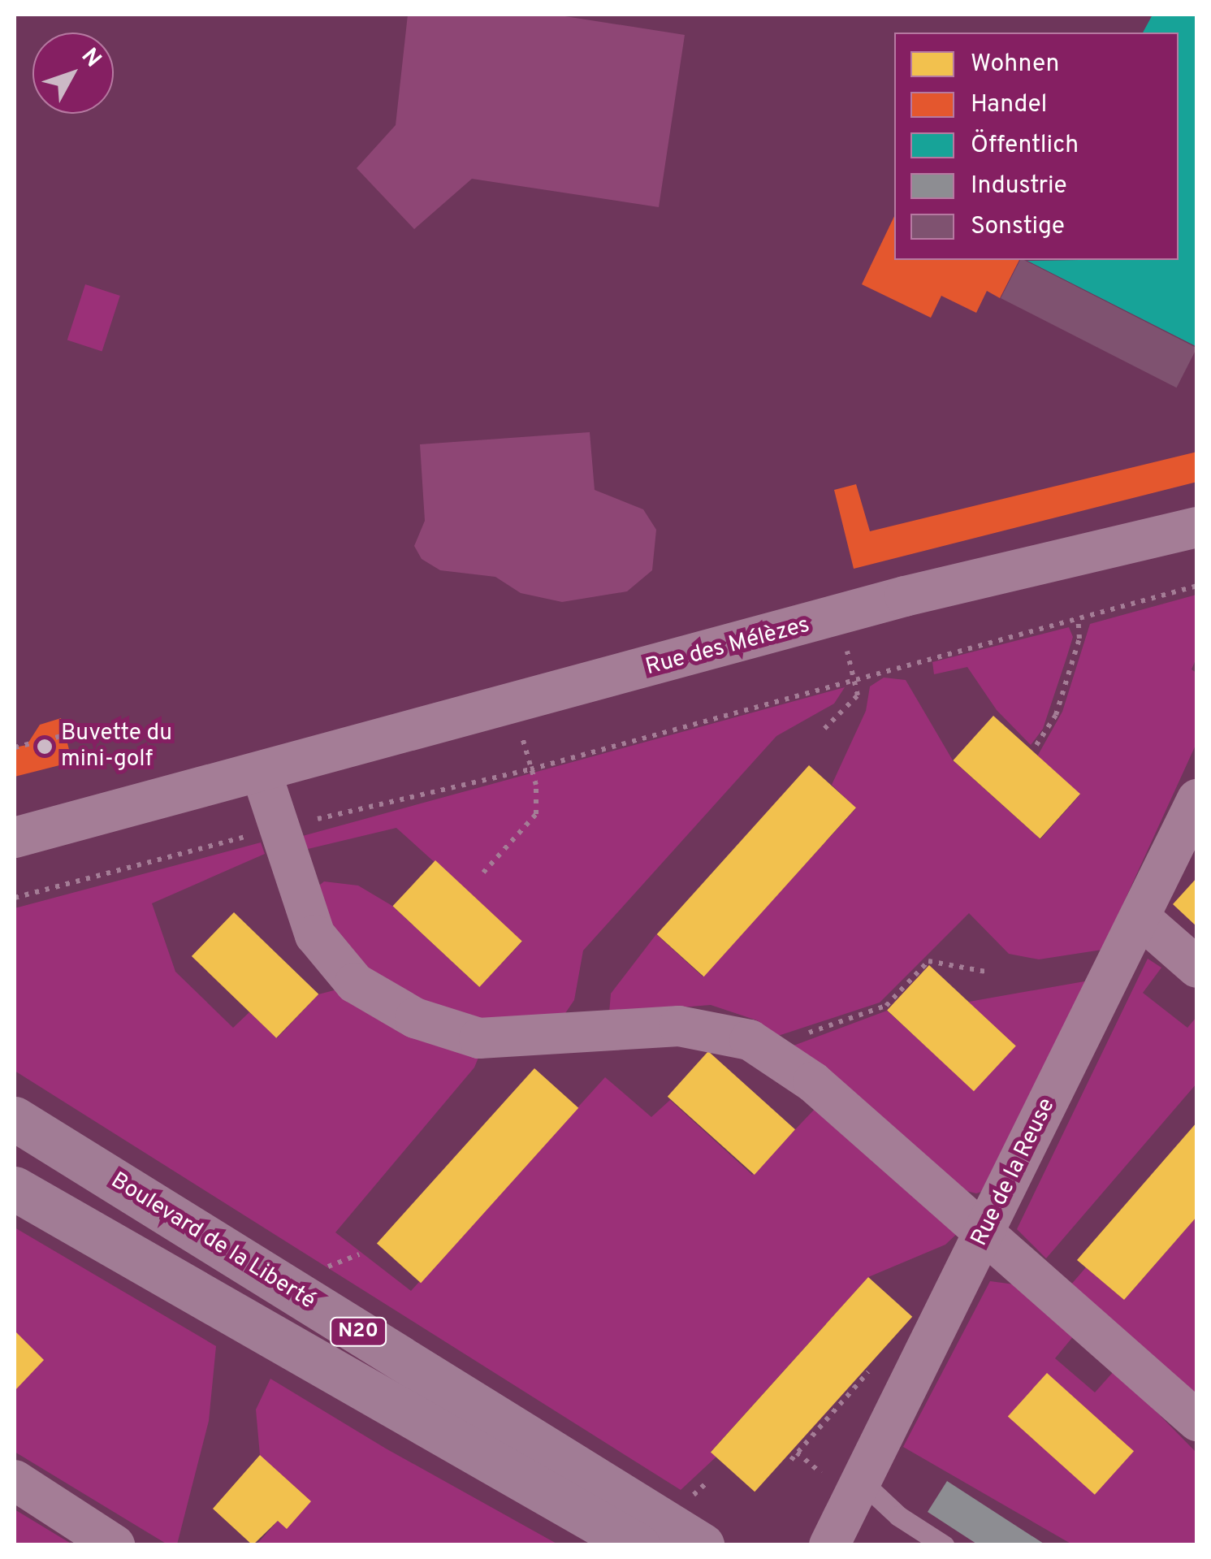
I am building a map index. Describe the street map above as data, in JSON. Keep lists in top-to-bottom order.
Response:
{
  "streets": {
    "main road": ["Boulevard de la Liberté", "N20"],
    "street": ["Rue des Mélèzes", "Rue de la Reuse"]
  },
  "places": ["Buvette du mini-golf"],
  "legend": [
    "Wohnen",
    "Handel",
    "Öffentlich",
    "Industrie",
    "Sonstige"
  ],
  "north": "top right"
}
